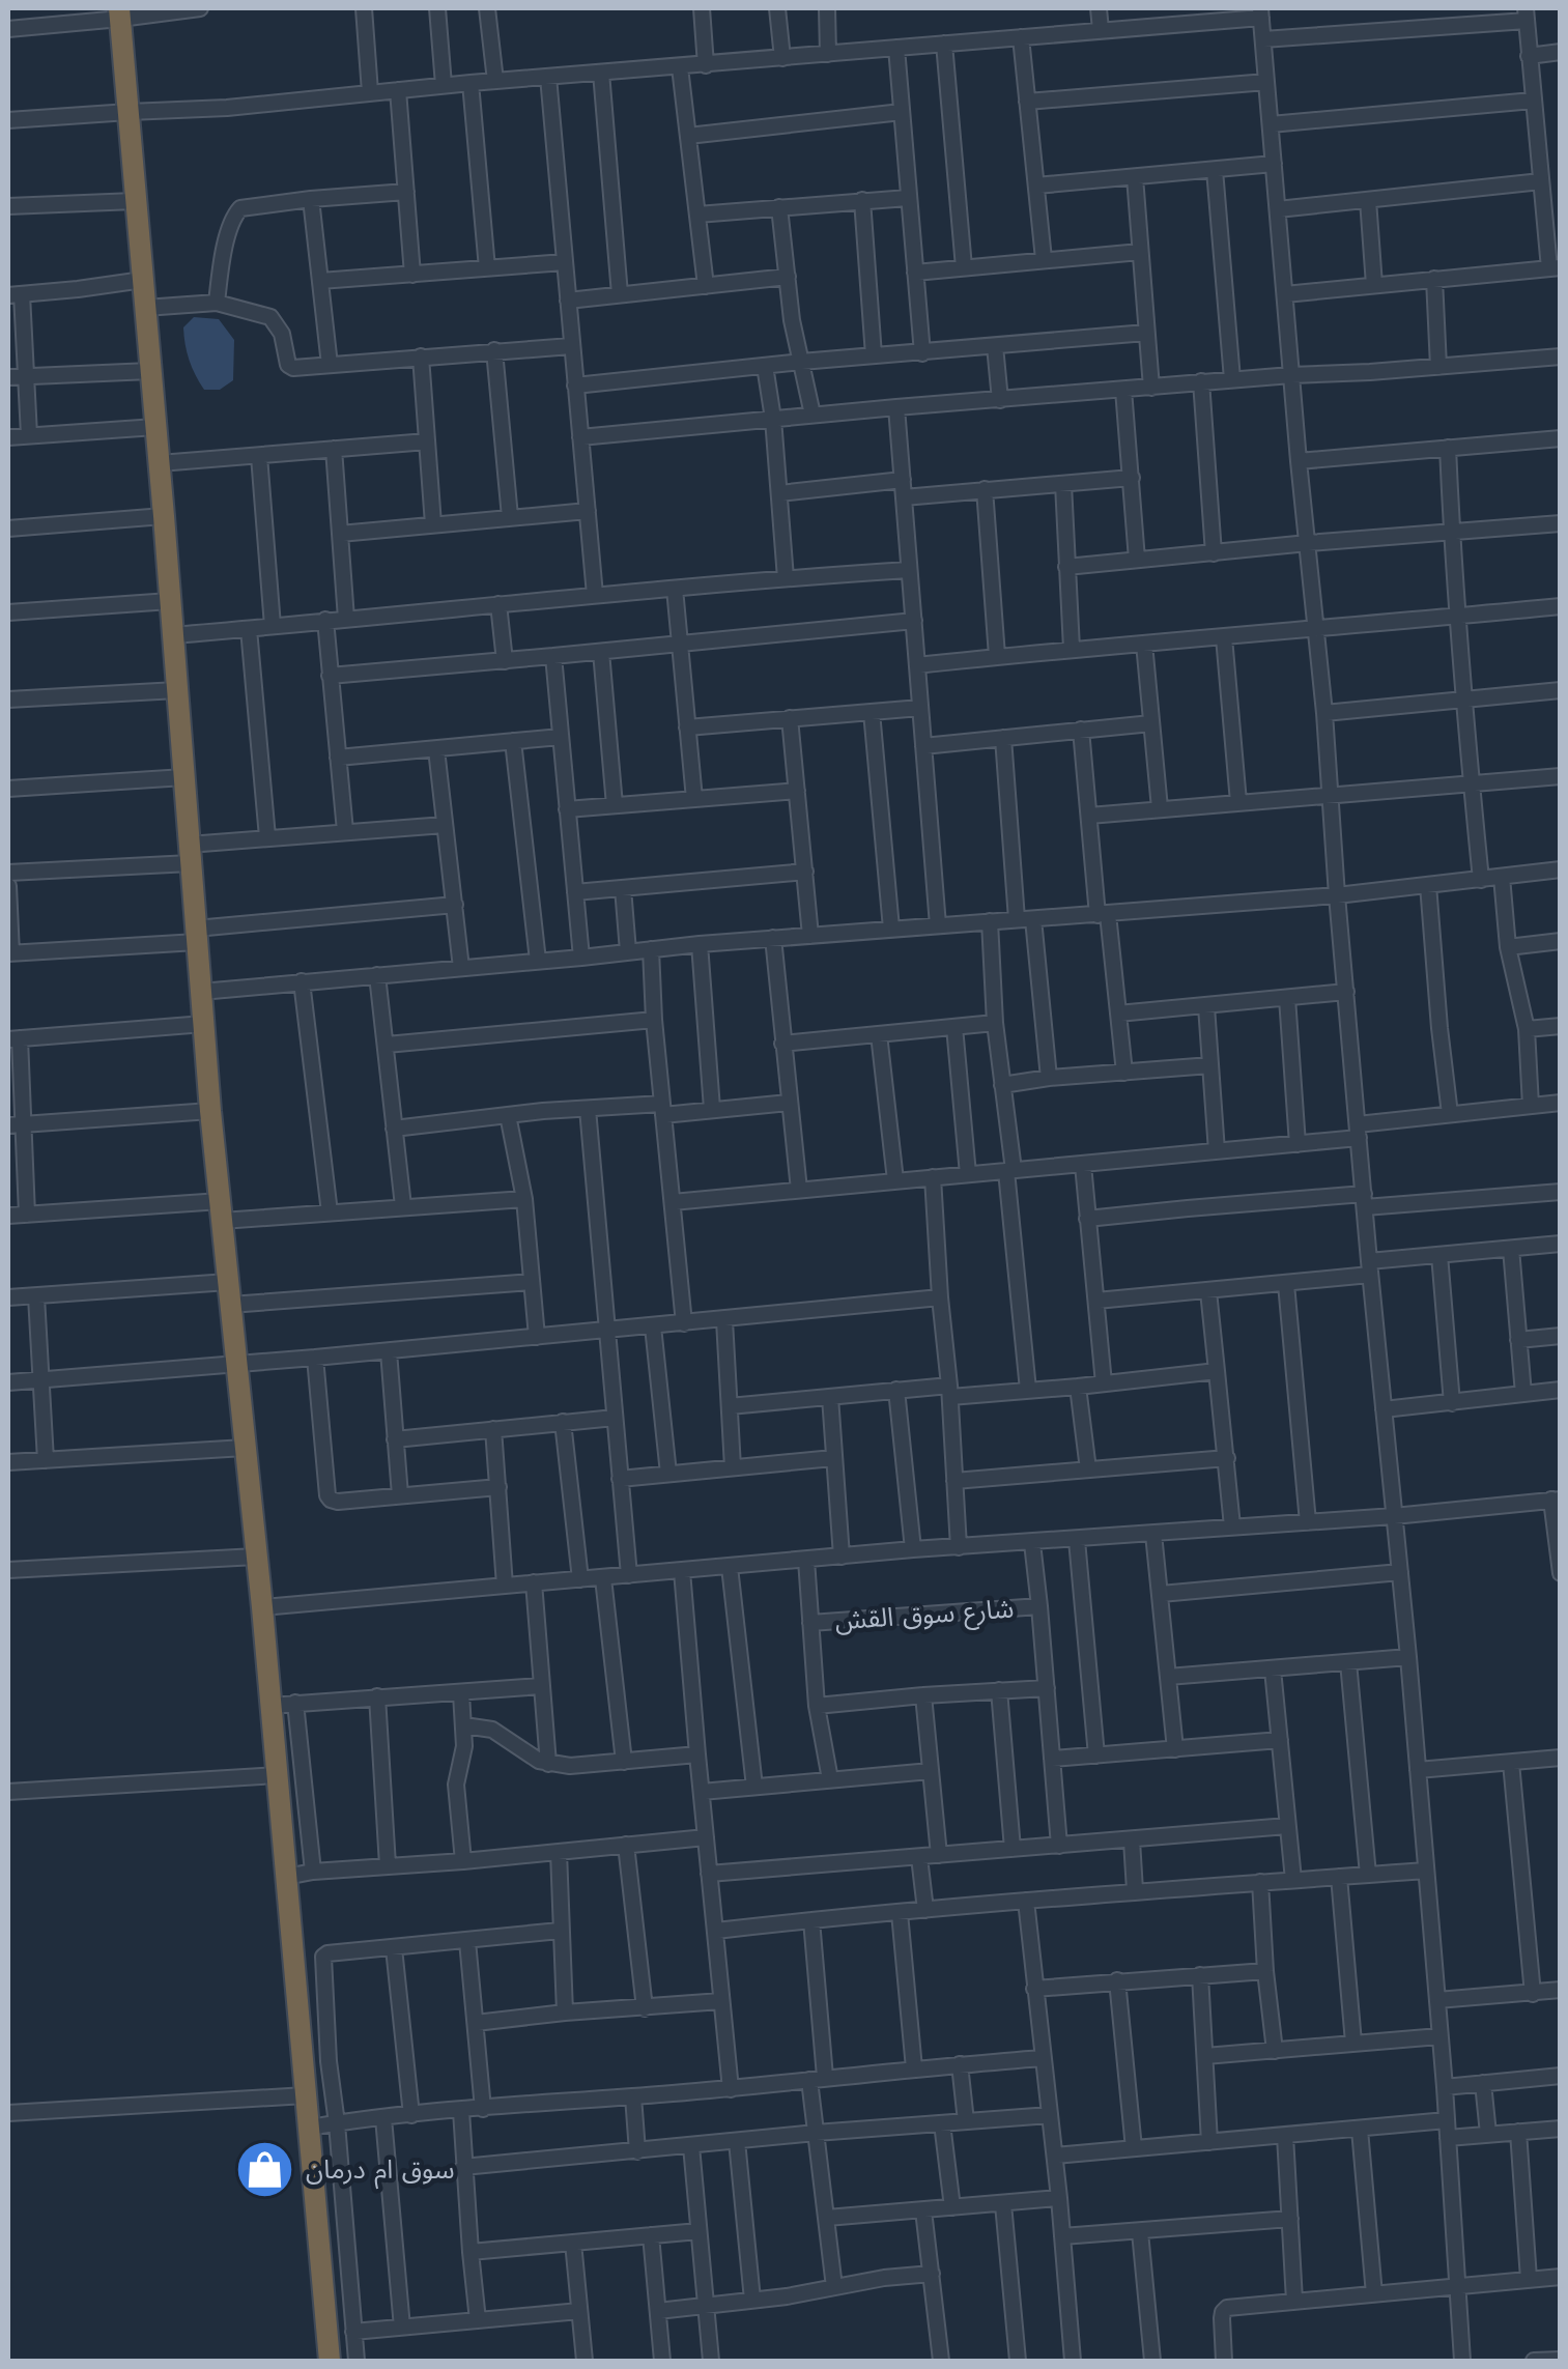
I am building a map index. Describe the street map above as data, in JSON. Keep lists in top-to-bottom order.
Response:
{
  "streets": {
    "street": ["شارع سوق القش"]
  },
  "places": {
    "shop": ["سوق ام درمان"]
  }
}
